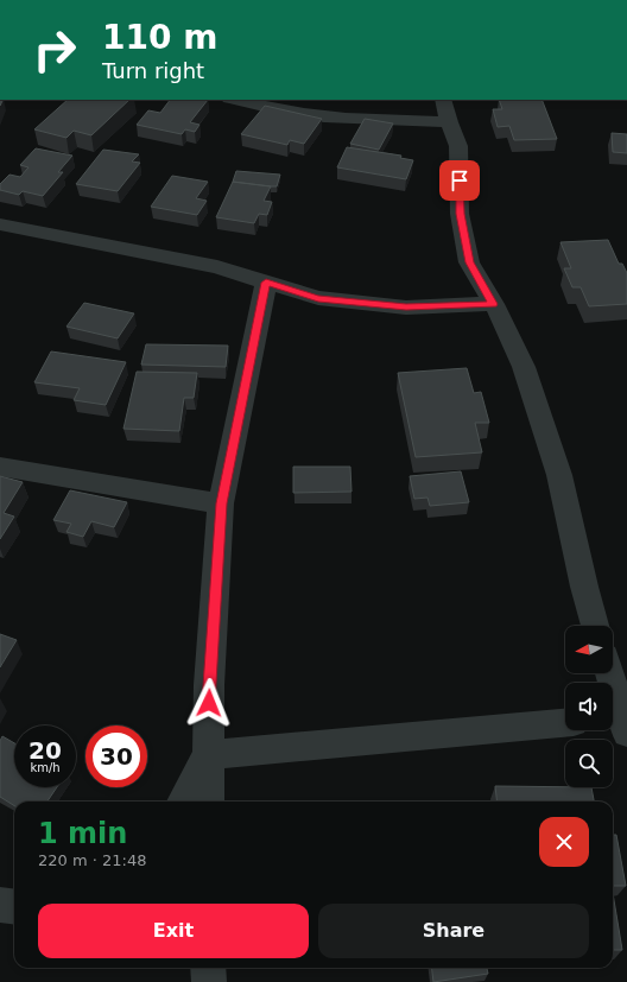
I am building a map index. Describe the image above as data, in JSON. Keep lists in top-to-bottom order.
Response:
{
  "north": "left",
  "page": {
    "turn": ["110 m", "Turn right"],
    "speed": "20 km/h",
    "limit": "30",
    "heading": ["1 min", "220 m · 21:48"],
    "buttons": ["Exit", "Share"]
  }
}
